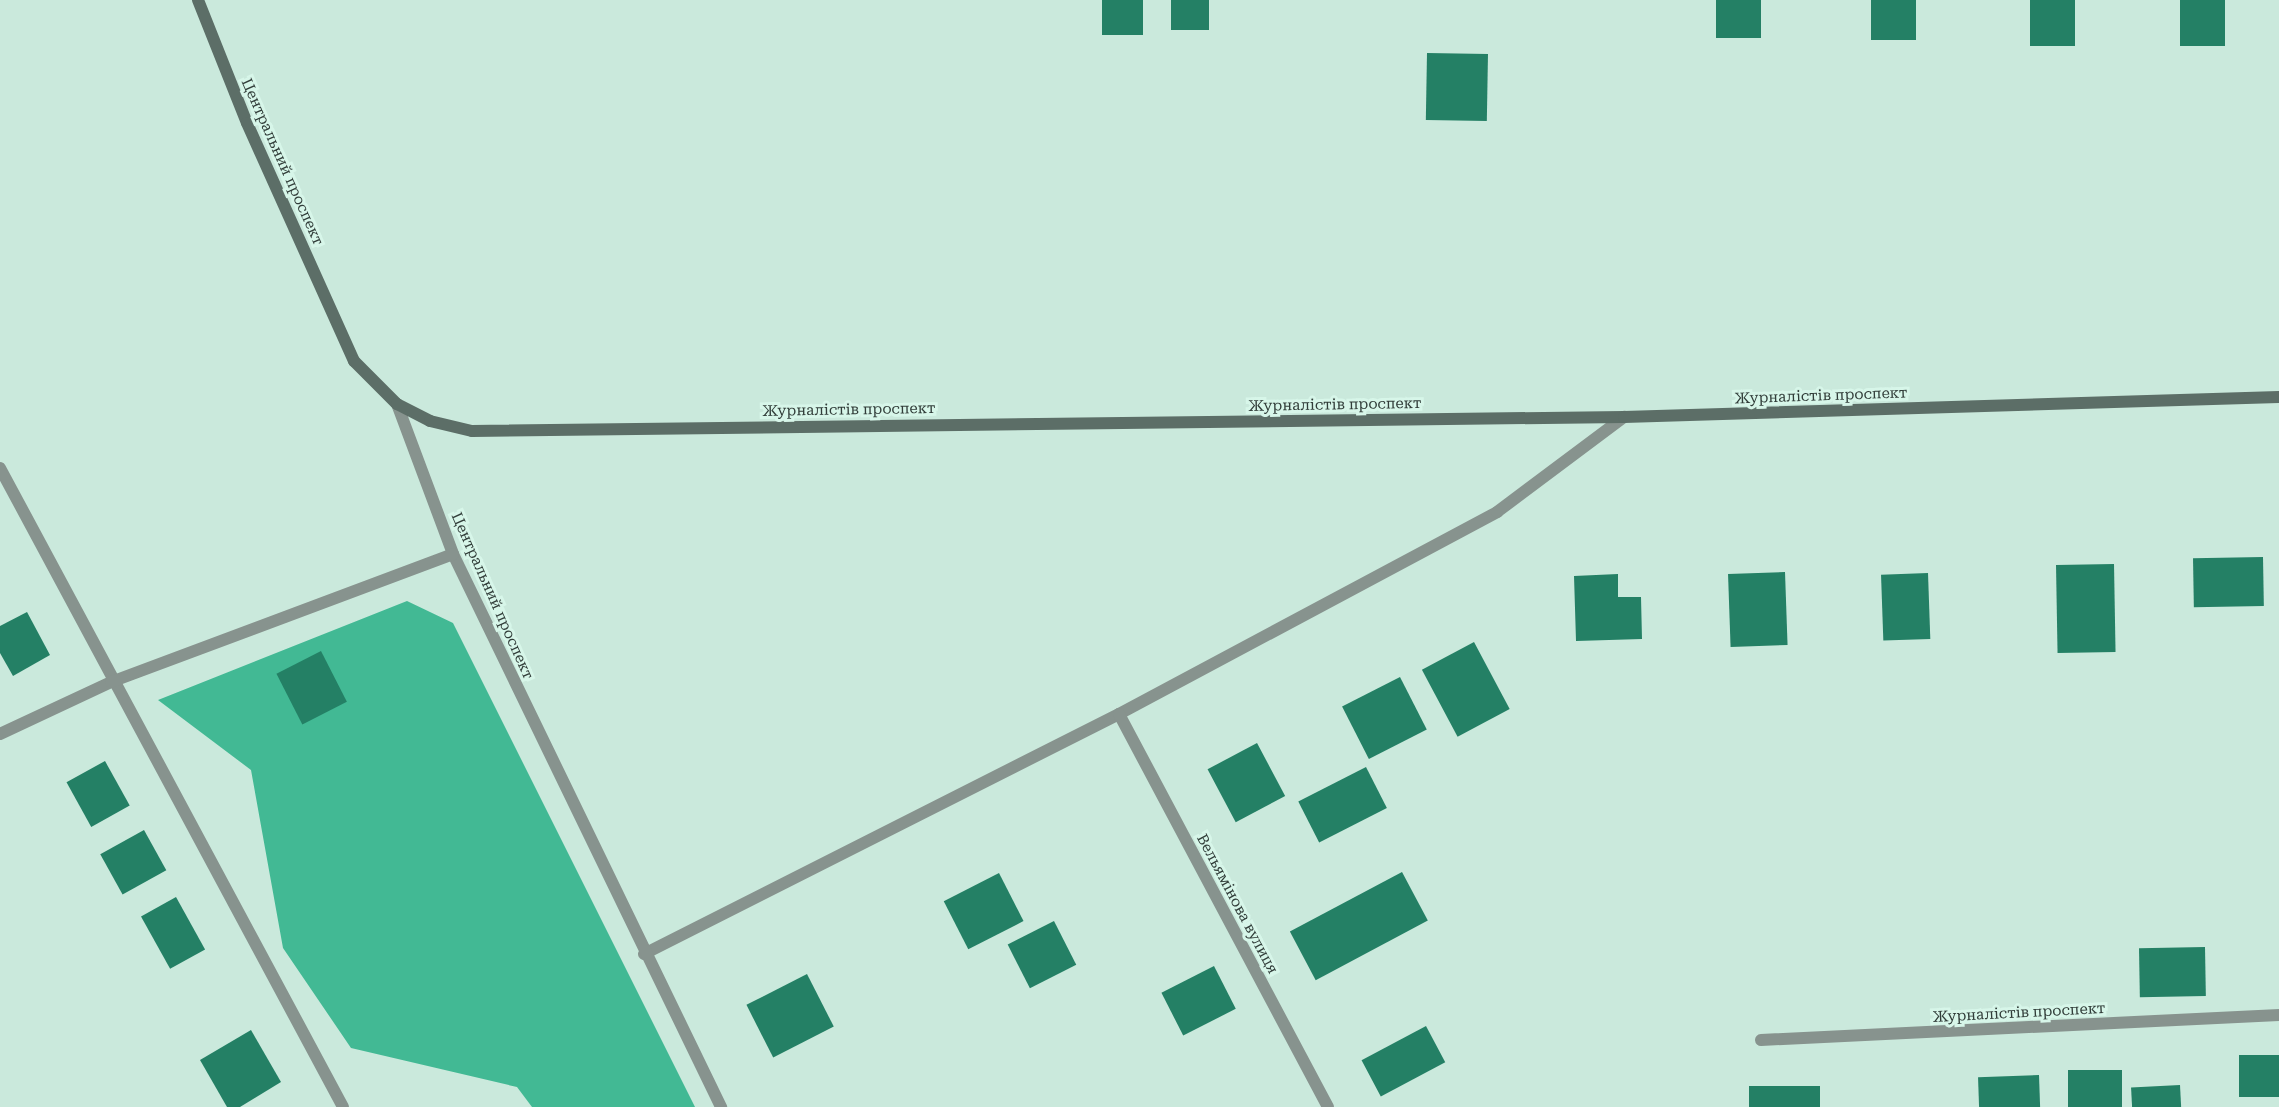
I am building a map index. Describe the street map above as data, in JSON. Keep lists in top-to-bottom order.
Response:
{
  "streets": {
    "main road": ["Центральний проспект", "Журналістів проспект"],
    "street": ["Вельямінова вулиця"]
  },
  "crossings": [
    ["Центральний проспект", "Журналістів проспект"]
  ]
}
